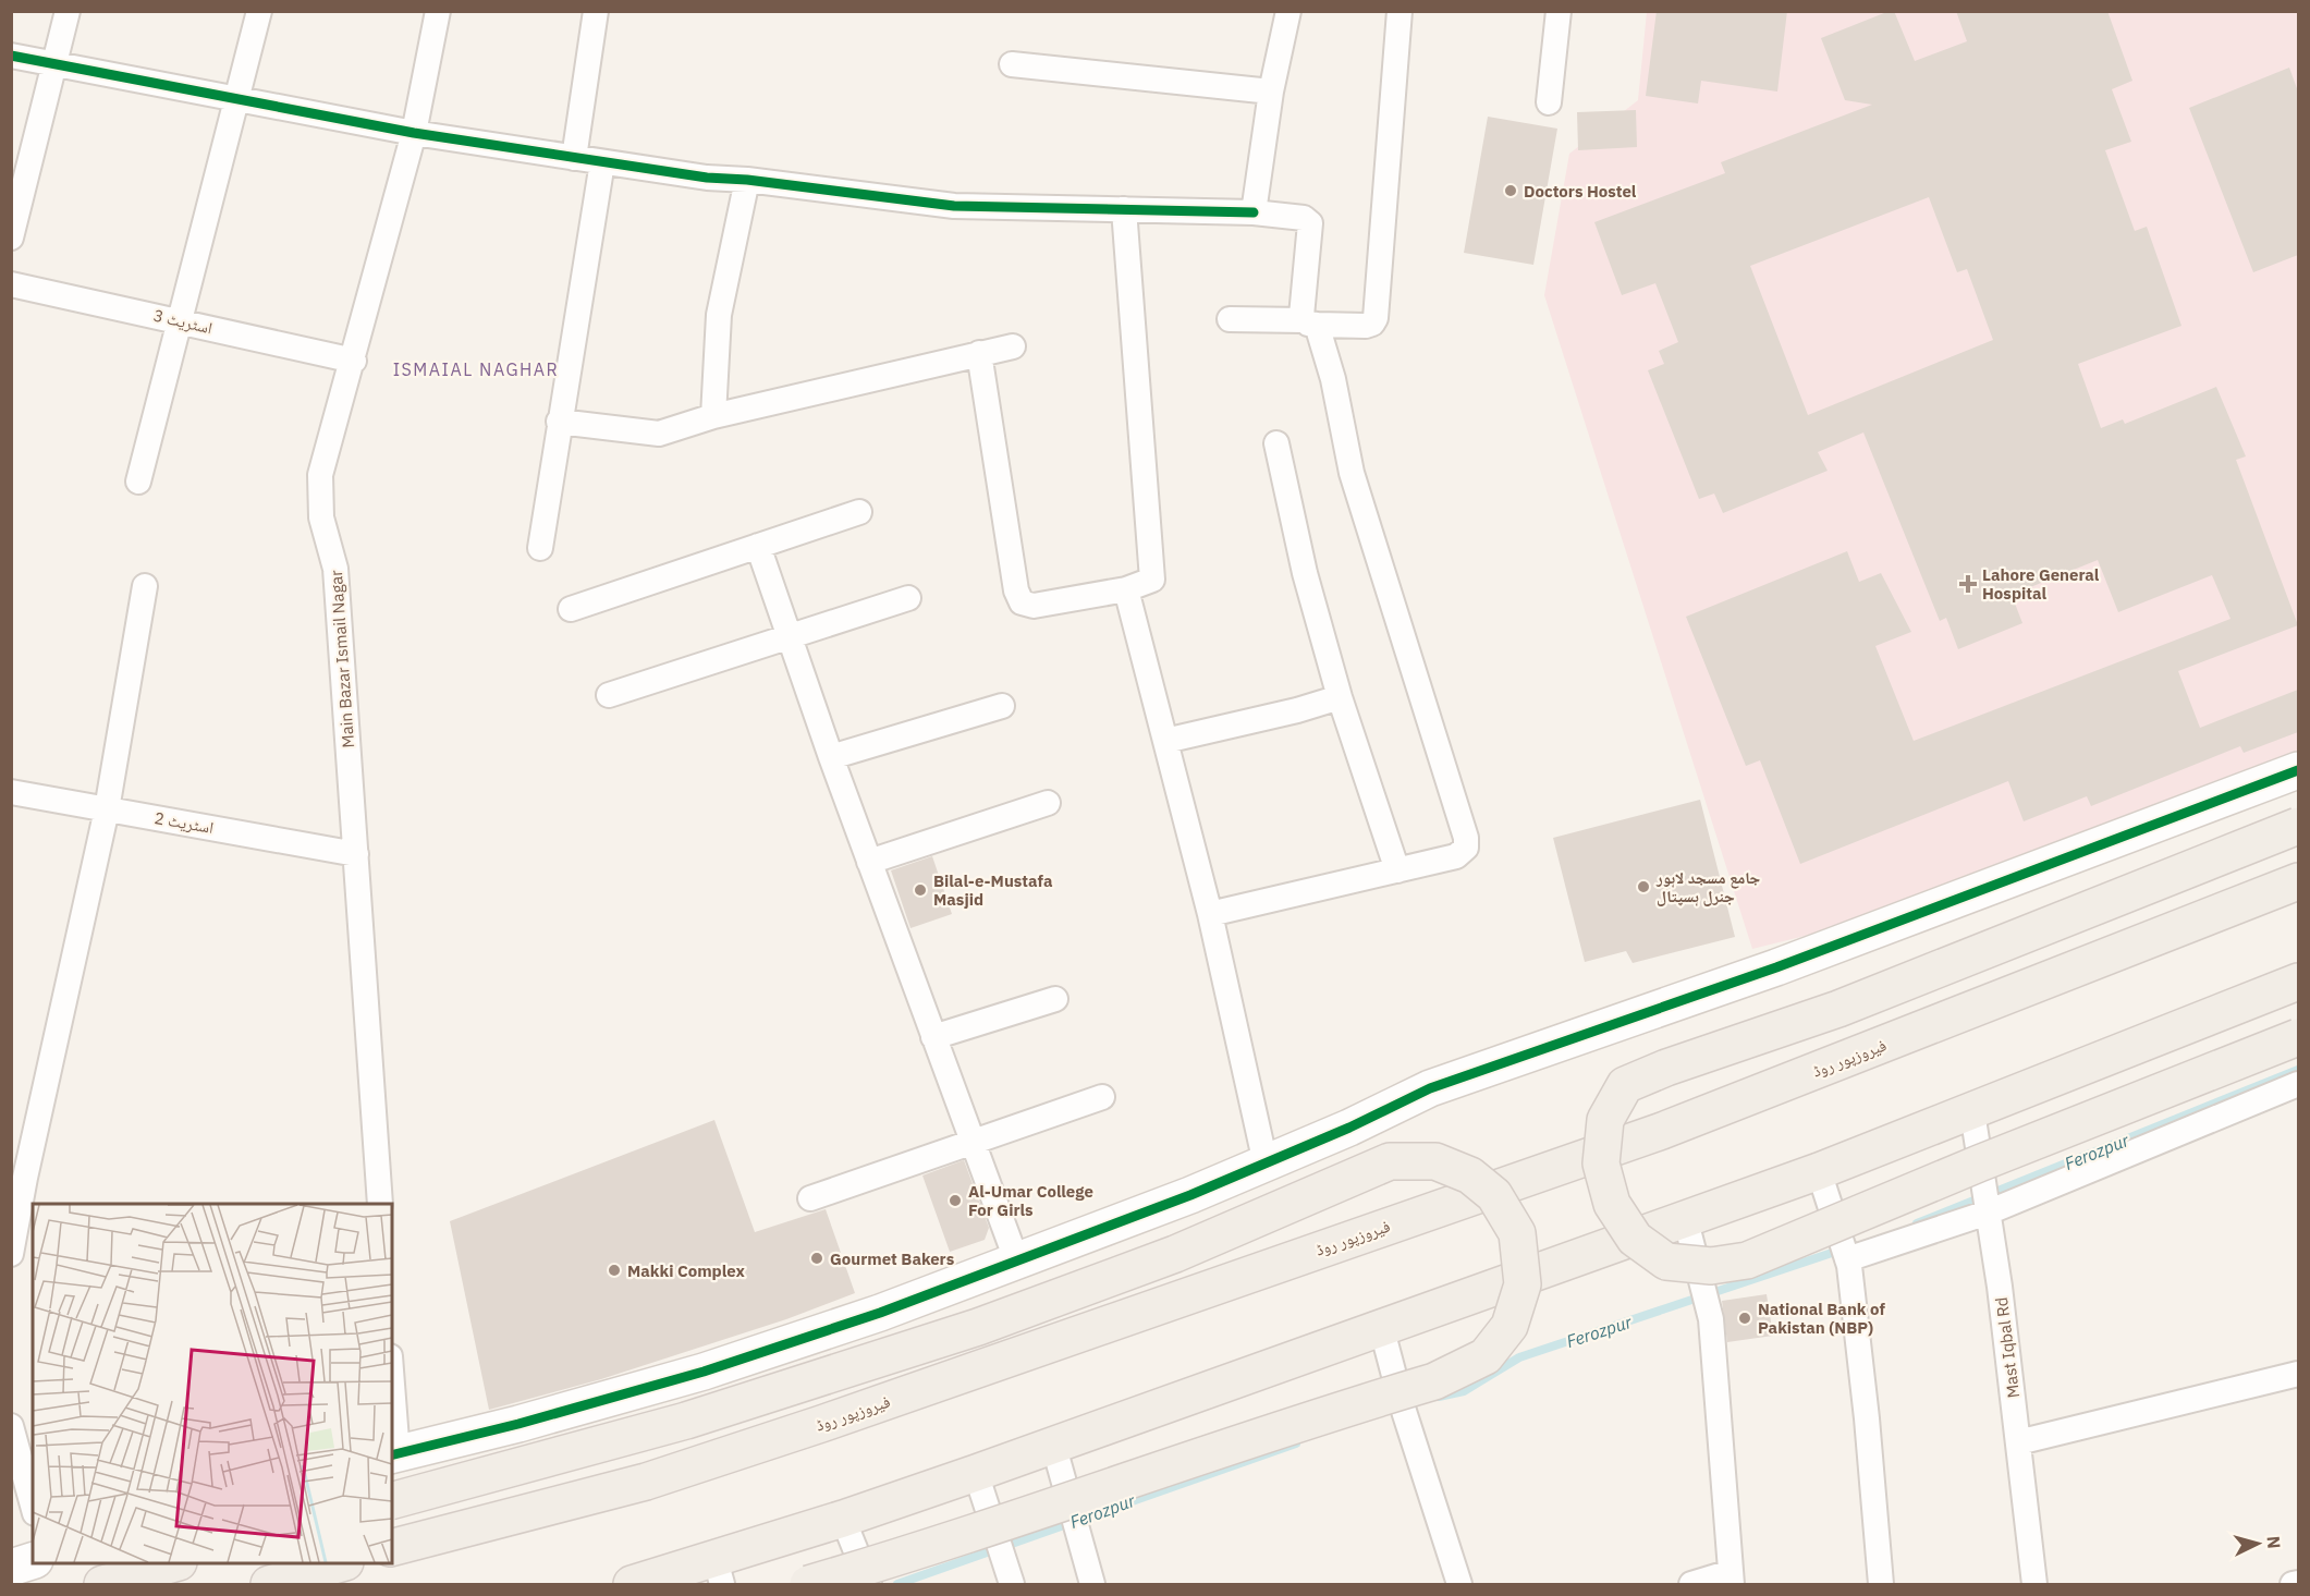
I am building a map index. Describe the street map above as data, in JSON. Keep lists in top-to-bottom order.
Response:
{
  "streets": {
    "main road": ["فیروزپور روڈ"],
    "street": [
      "اسٹریٹ 3",
      "Main Bazar Ismail Nagar",
      "اسٹریٹ 2",
      "Mast Iqbal Rd"
    ]
  },
  "crossings": [
    ["اسٹریٹ 3", "Main Bazar Ismail Nagar"],
    ["Main Bazar Ismail Nagar", "اسٹریٹ 2"]
  ],
  "districts": ["ISMAIAL NAGHAR"],
  "water": ["Ferozpur"],
  "places": {
    "other": [
      "Doctors Hostel",
      "جامع مسجد لاہور جنرل ہسپتال",
      "Bilal-e-Mustafa Masjid",
      "Al-Umar College For Girls",
      "Gourmet Bakers",
      "Makki Complex",
      "National Bank of Pakistan (NBP)"
    ],
    "health": ["Lahore General Hospital"]
  },
  "north": "right"
}
